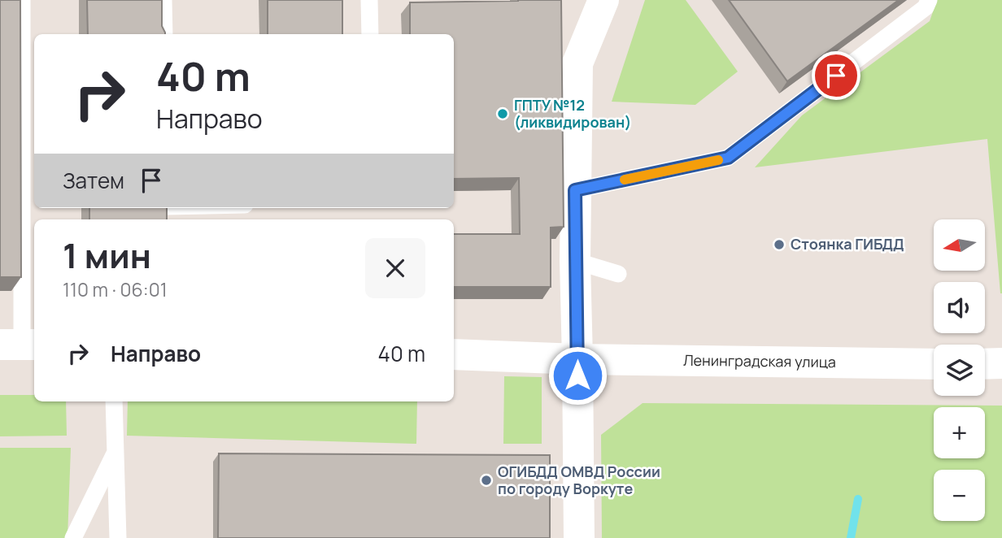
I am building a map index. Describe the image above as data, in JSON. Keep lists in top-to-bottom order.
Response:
{
  "streets": {
    "street": ["Ленинградская улица"]
  },
  "places": ["ГПТУ №12 (ликвидирован)", "Стоянка ГИБДД", "ОГИБДД ОМВД России по городу Воркуте"],
  "north": "left",
  "page": {
    "turn": ["40 m", "Направо"],
    "then": "Затем",
    "map_buttons": ["+", "−"],
    "heading": ["1 мин", "110 m · 06:01"],
    "list": [
      {
        "name": "Направо",
        "value": "40 m"
      }
    ]
  }
}
